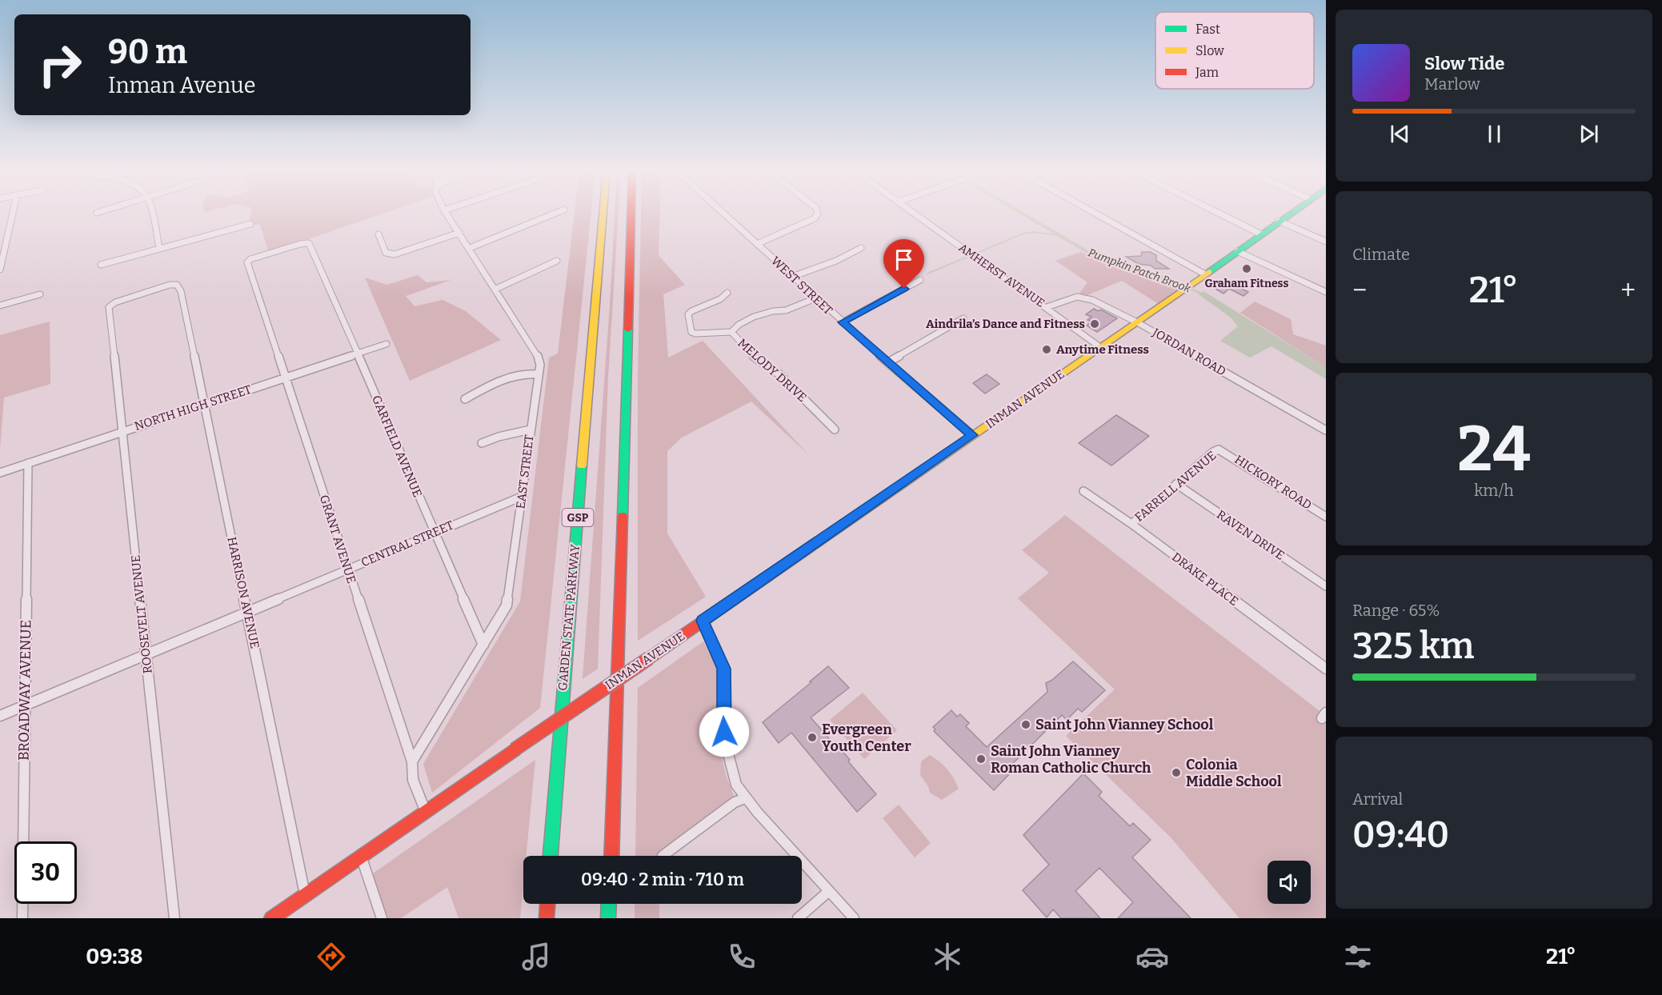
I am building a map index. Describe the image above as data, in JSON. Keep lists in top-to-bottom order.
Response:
{
  "streets": {
    "main road": ["INMAN AVENUE", "GSP", "GARDEN STATE PARKWAY"],
    "street": [
      "AMHERST AVENUE",
      "WEST STREET",
      "JORDAN ROAD",
      "MELODY DRIVE",
      "NORTH HIGH STREET",
      "GARFIELD AVENUE",
      "EAST STREET",
      "HICKORY ROAD",
      "FARRELL AVENUE",
      "RAVEN DRIVE",
      "GRANT AVENUE",
      "CENTRAL STREET",
      "DRAKE PLACE",
      "HARRISON AVENUE",
      "ROOSEVELT AVENUE",
      "BROADWAY AVENUE"
    ]
  },
  "crossings": [
    ["AMHERST AVENUE", "JORDAN ROAD"],
    ["AMHERST AVENUE", "INMAN AVENUE"],
    ["WEST STREET", "INMAN AVENUE"],
    ["JORDAN ROAD", "INMAN AVENUE"],
    ["INMAN AVENUE", "GRANT AVENUE"],
    ["INMAN AVENUE", "HARRISON AVENUE"],
    ["NORTH HIGH STREET", "GARFIELD AVENUE"],
    ["NORTH HIGH STREET", "GRANT AVENUE"],
    ["NORTH HIGH STREET", "HARRISON AVENUE"],
    ["NORTH HIGH STREET", "ROOSEVELT AVENUE"],
    ["NORTH HIGH STREET", "BROADWAY AVENUE"],
    ["GARFIELD AVENUE", "EAST STREET"],
    ["GARFIELD AVENUE", "GRANT AVENUE"],
    ["GARFIELD AVENUE", "CENTRAL STREET"],
    ["EAST STREET", "GRANT AVENUE"],
    ["EAST STREET", "CENTRAL STREET"],
    ["HICKORY ROAD", "FARRELL AVENUE"],
    ["FARRELL AVENUE", "RAVEN DRIVE"],
    ["FARRELL AVENUE", "DRAKE PLACE"],
    ["GRANT AVENUE", "CENTRAL STREET"],
    ["CENTRAL STREET", "HARRISON AVENUE"],
    ["CENTRAL STREET", "ROOSEVELT AVENUE"],
    ["CENTRAL STREET", "BROADWAY AVENUE"],
    ["HARRISON AVENUE", "ROOSEVELT AVENUE"]
  ],
  "water": ["Pumpkin Patch Brook"],
  "places": [
    "Graham Fitness",
    "Aindrila’s Dance and Fitness",
    "Anytime Fitness",
    "Saint John Vianney School",
    "Evergreen Youth Center",
    "Saint John Vianney Roman Catholic Church",
    "Colonia Middle School"
  ],
  "legend": ["Fast", "Slow", "Jam"],
  "page": {
    "turn": ["90 m", "Inman Avenue"],
    "song": ["Slow Tide", "Marlow"],
    "tile": [
      "Climate",
      ["24", "km/h"],
      ["Range · 65%", "325 km"],
      ["Arrival", "09:40"]
    ],
    "heat": ["−", "21°", "+"],
    "limit": "30",
    "trip": "09:40 · 2 min · 710 m",
    "tabs": ["09:38", "21°"]
  }
}
